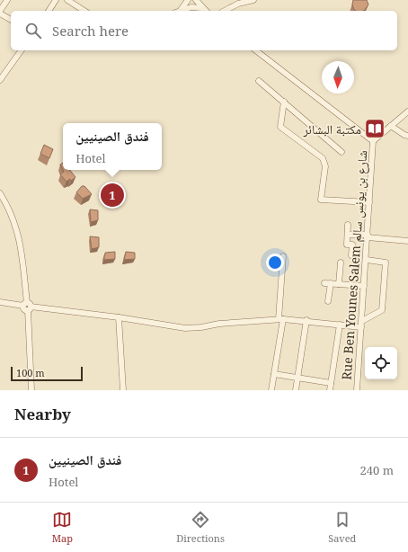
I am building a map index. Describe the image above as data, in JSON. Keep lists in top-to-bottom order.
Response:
{
  "streets": {
    "street": ["Rue Ben Younes Salem شارع بن يونس سالم"]
  },
  "places": {
    "library": ["مكتبة البشائر"]
  },
  "scale_bar": "100 m",
  "north": "bottom",
  "page": {
    "search": "Search here",
    "popup": ["فندق الصينيين", "Hotel"],
    "pins": "1",
    "scale": "100 m",
    "heading": "Nearby",
    "list": [
      {
        "mark": "1",
        "name": "فندق الصينيين",
        "note": "Hotel",
        "value": "240 m"
      }
    ],
    "nav": ["Map", "Directions", "Saved"]
  }
}
